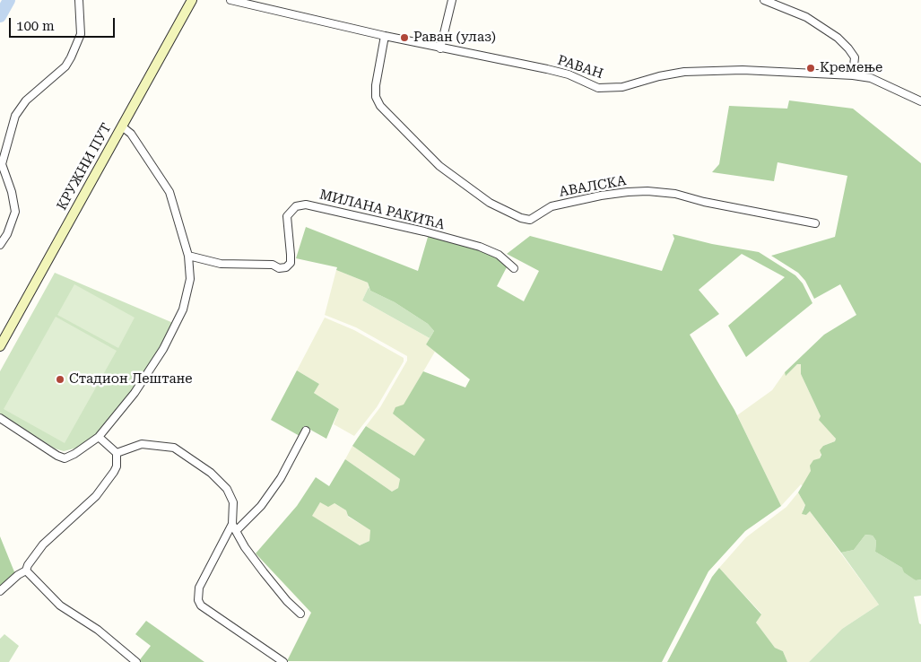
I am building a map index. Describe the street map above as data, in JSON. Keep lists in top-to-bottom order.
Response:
{
  "streets": {
    "main road": ["КРУЖНИ ПУТ"],
    "street": ["РАВАН", "АВАЛСКА", "МИЛАНА РАКИЋА"]
  },
  "crossings": [
    ["РАВАН", "АВАЛСКА"]
  ],
  "places": ["Раван (улаз)", "Кремење", "Стадион Лештане"],
  "scale_bar": "100 m"
}
